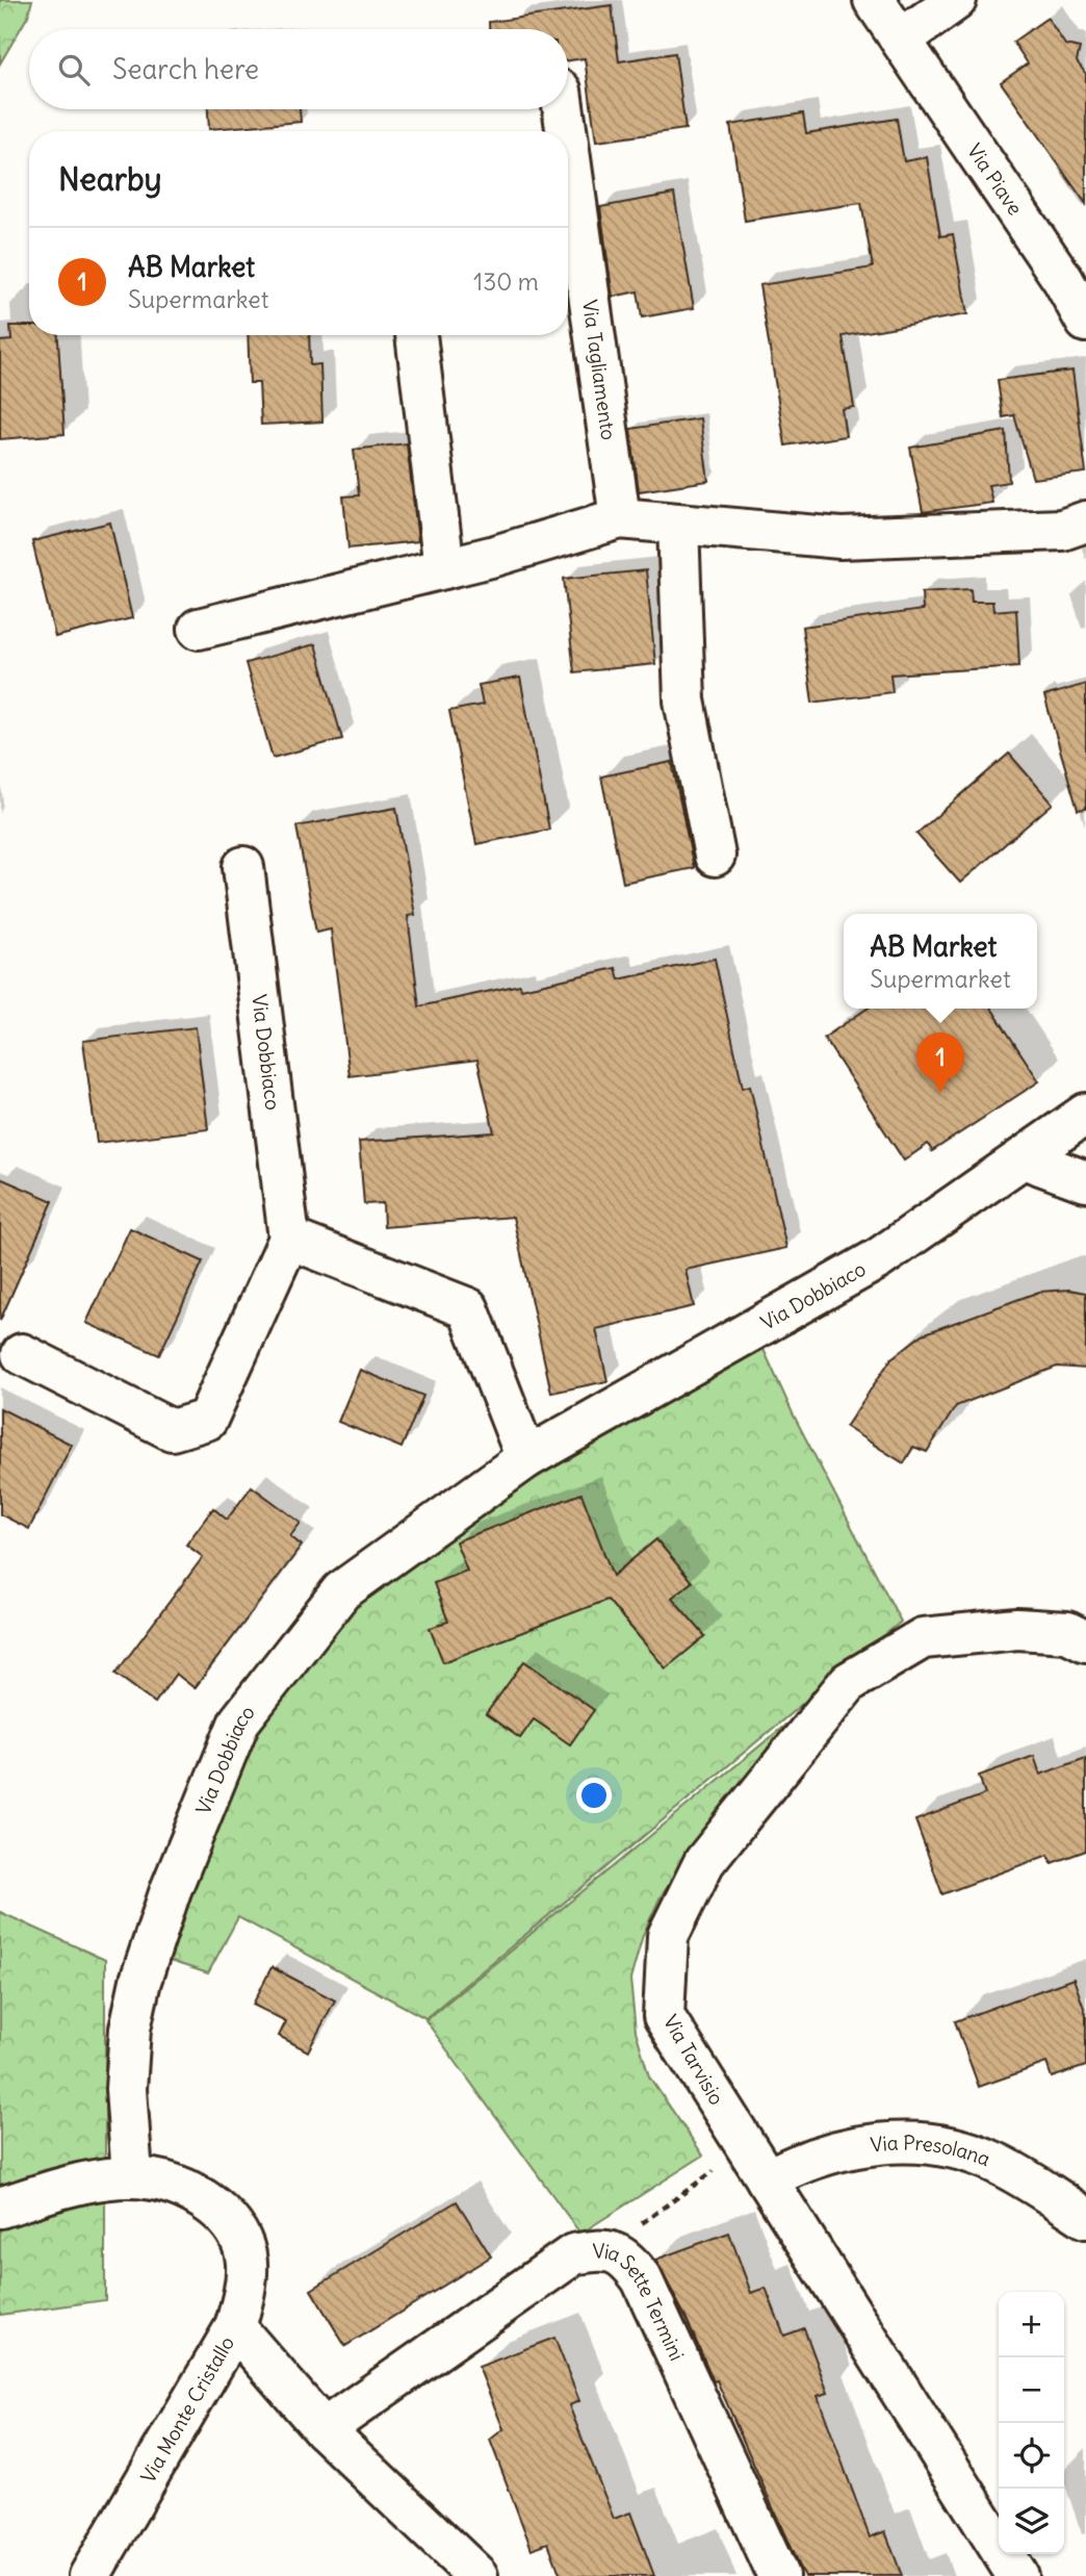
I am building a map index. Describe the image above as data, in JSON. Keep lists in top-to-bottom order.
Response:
{
  "streets": {
    "street": [
      "Via Piave",
      "Via Tagliamento",
      "Via Dobbiaco",
      "Via Tarvisio",
      "Via Presolana",
      "Via Sette Termini",
      "Via Monte Cristallo"
    ]
  },
  "crossings": [
    ["Via Dobbiaco", "Via Monte Cristallo"],
    ["Via Tarvisio", "Via Presolana"]
  ],
  "page": {
    "search": "Search here",
    "heading": "Nearby",
    "list": [
      {
        "mark": "1",
        "name": "AB Market",
        "note": "Supermarket",
        "value": "130 m"
      }
    ],
    "popup": ["AB Market", "Supermarket"],
    "pins": "1",
    "map_buttons": ["+", "−"]
  }
}
